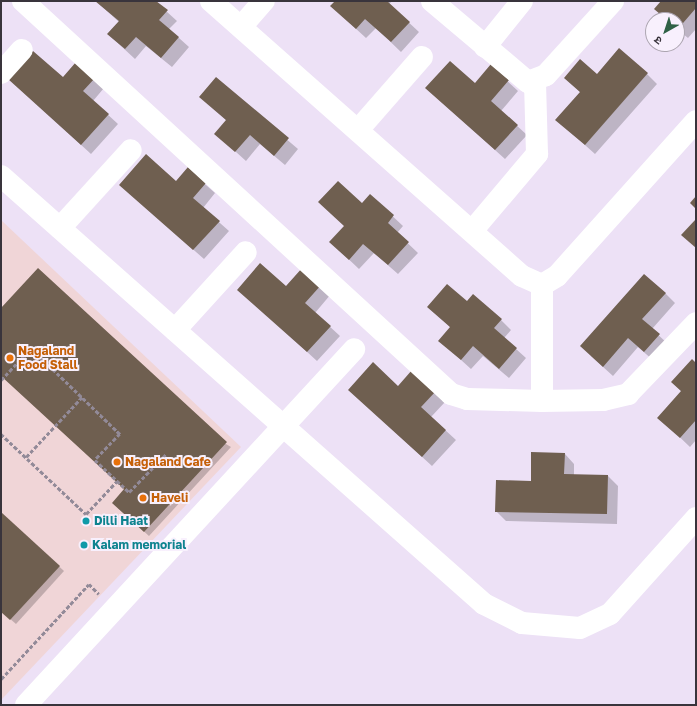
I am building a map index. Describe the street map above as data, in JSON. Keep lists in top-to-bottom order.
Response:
{
  "places": [
    "Nagaland Food Stall",
    "Nagaland Cafe",
    "Haveli",
    "Dilli Haat",
    "Kalam memorial"
  ],
  "north": "bottom left"
}
